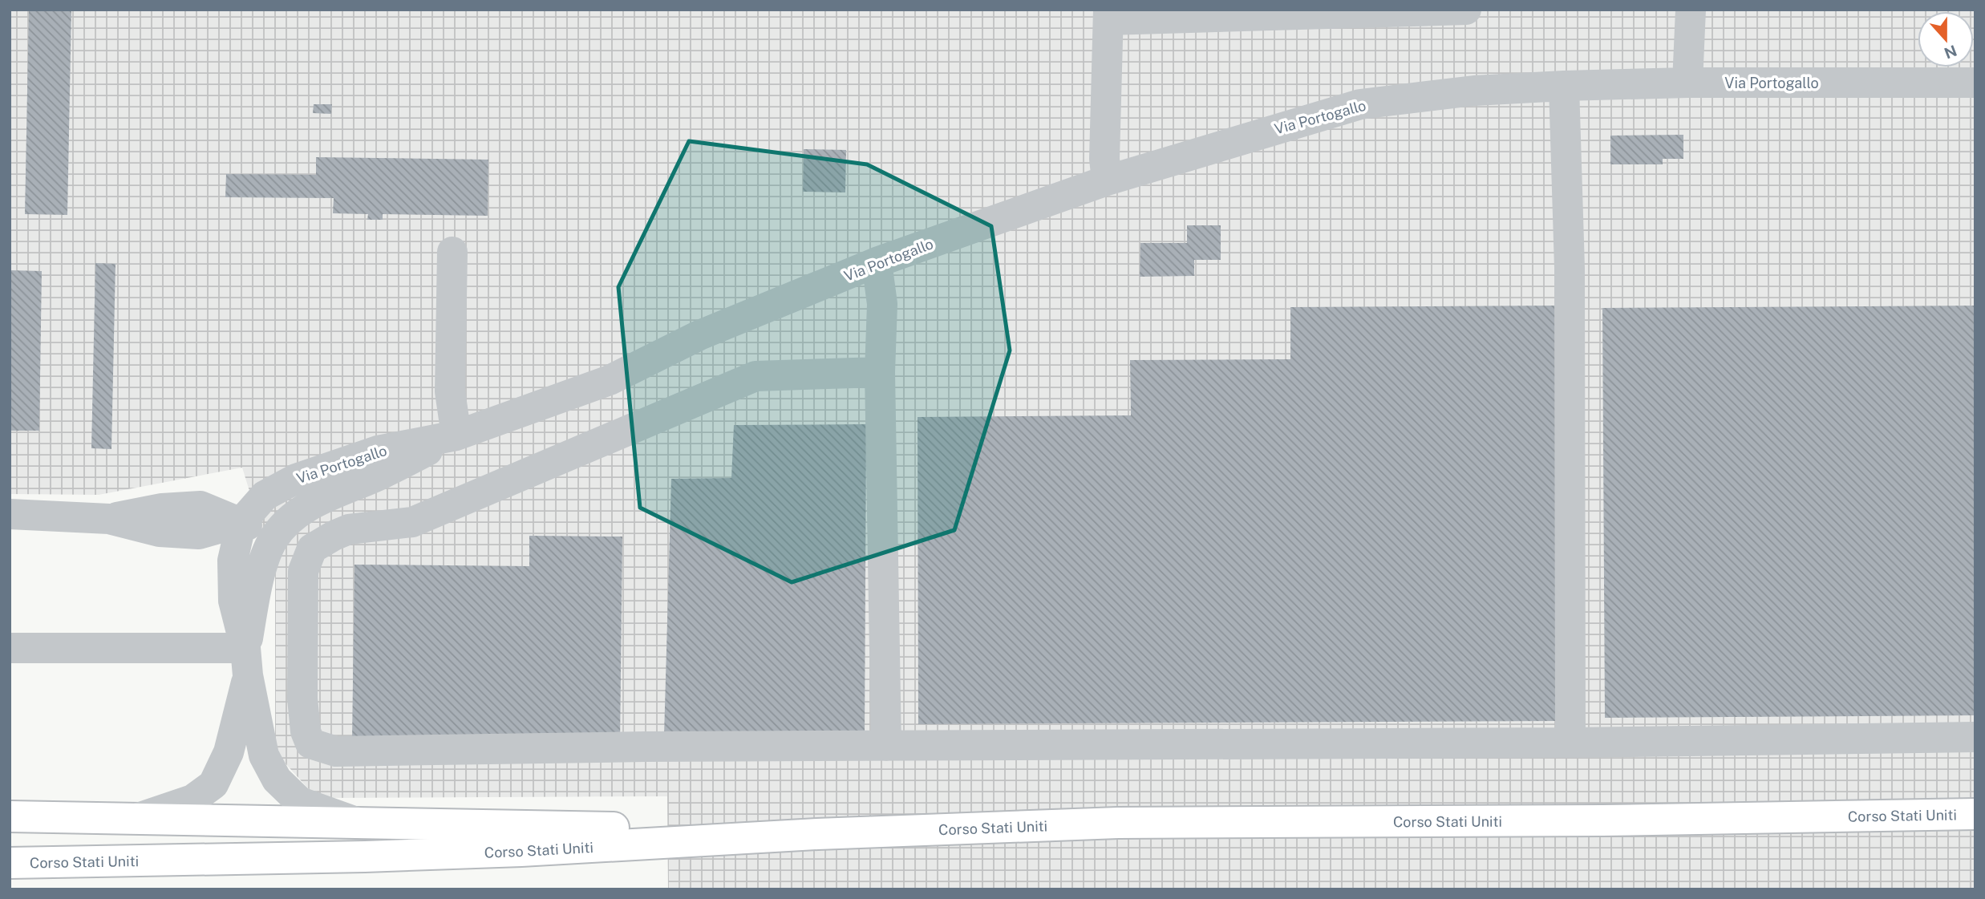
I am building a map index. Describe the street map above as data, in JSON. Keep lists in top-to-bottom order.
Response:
{
  "streets": {
    "main road": ["Corso Stati Uniti"],
    "street": ["Via Portogallo"]
  },
  "north": "bottom"
}
